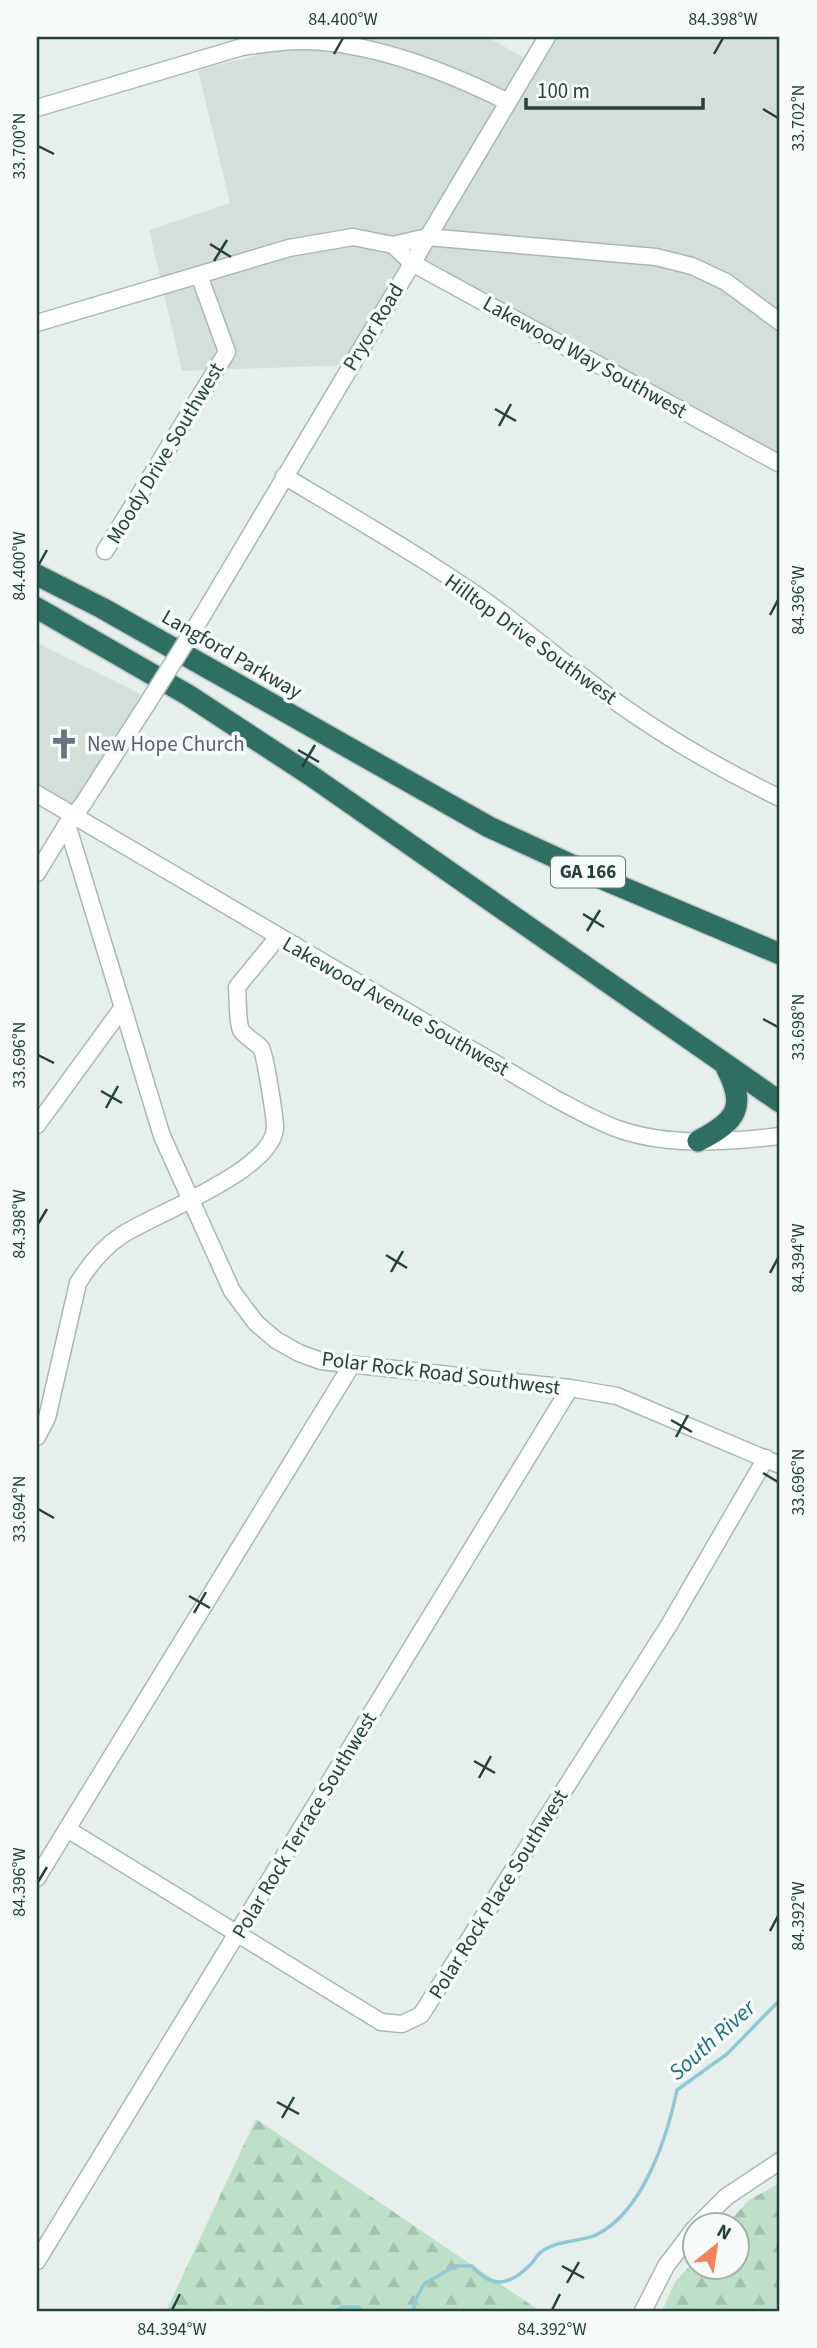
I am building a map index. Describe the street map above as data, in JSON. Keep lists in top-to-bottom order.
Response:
{
  "streets": {
    "highway": ["Langford Parkway", "GA 166"],
    "street": [
      "Pryor Road",
      "Lakewood Way Southwest",
      "Moody Drive Southwest",
      "Hilltop Drive Southwest",
      "Lakewood Avenue Southwest",
      "Polar Rock Road Southwest",
      "Polar Rock Terrace Southwest",
      "Polar Rock Place Southwest"
    ]
  },
  "crossings": [
    ["Pryor Road", "Lakewood Way Southwest"],
    ["Pryor Road", "Hilltop Drive Southwest"],
    ["Pryor Road", "Lakewood Avenue Southwest"],
    ["Pryor Road", "Polar Rock Road Southwest"],
    ["Lakewood Avenue Southwest", "Polar Rock Road Southwest"],
    ["Polar Rock Road Southwest", "Polar Rock Terrace Southwest"],
    ["Polar Rock Road Southwest", "Polar Rock Place Southwest"],
    ["Polar Rock Terrace Southwest", "Polar Rock Place Southwest"]
  ],
  "water": ["South River"],
  "places": {
    "church": ["New Hope Church"]
  },
  "scale_bar": "100 m",
  "north": "top right",
  "coordinates": [
    "84.400°W",
    "84.398°W",
    "33.702°N",
    "33.700°N",
    "84.396°W",
    "33.698°N",
    "33.696°N",
    "84.394°W",
    "33.694°N",
    "84.392°W"
  ]
}
